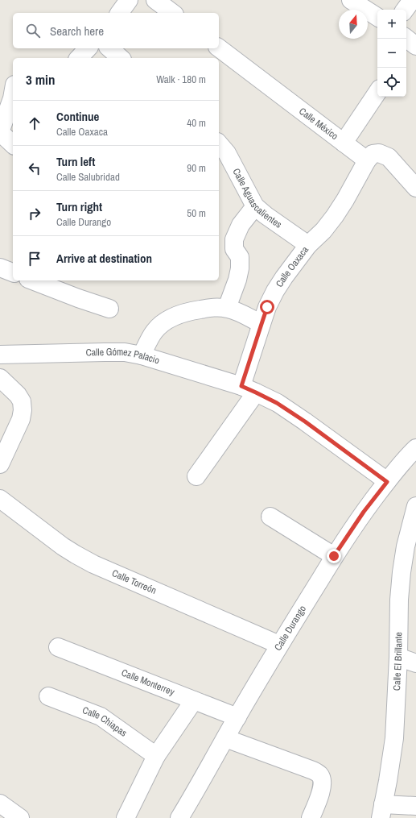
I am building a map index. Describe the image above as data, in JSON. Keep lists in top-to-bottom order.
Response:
{
  "streets": {
    "street": [
      "Calle México",
      "Calle Aguascalientes",
      "Calle Oaxaca",
      "Calle Gómez Palacio",
      "Calle Torreón",
      "Calle Durango",
      "Calle El Brillante",
      "Calle Monterrey",
      "Calle Chiapas"
    ]
  },
  "crossings": [
    ["Calle México", "Calle Oaxaca"],
    ["Calle Aguascalientes", "Calle Oaxaca"],
    ["Calle Oaxaca", "Calle Gómez Palacio"],
    ["Calle Gómez Palacio", "Calle Durango"],
    ["Calle Torreón", "Calle Durango"],
    ["Calle Durango", "Calle Monterrey"]
  ],
  "north": "top",
  "page": {
    "map_buttons": ["+", "−"],
    "search": "Search here",
    "heading": ["3 min", "Walk · 180 m"],
    "list": [
      ["Continue", "Calle Oaxaca", "40 m"],
      ["Turn left", "Calle Salubridad", "90 m"],
      ["Turn right", "Calle Durango", "50 m"],
      "Arrive at destination"
    ]
  }
}
